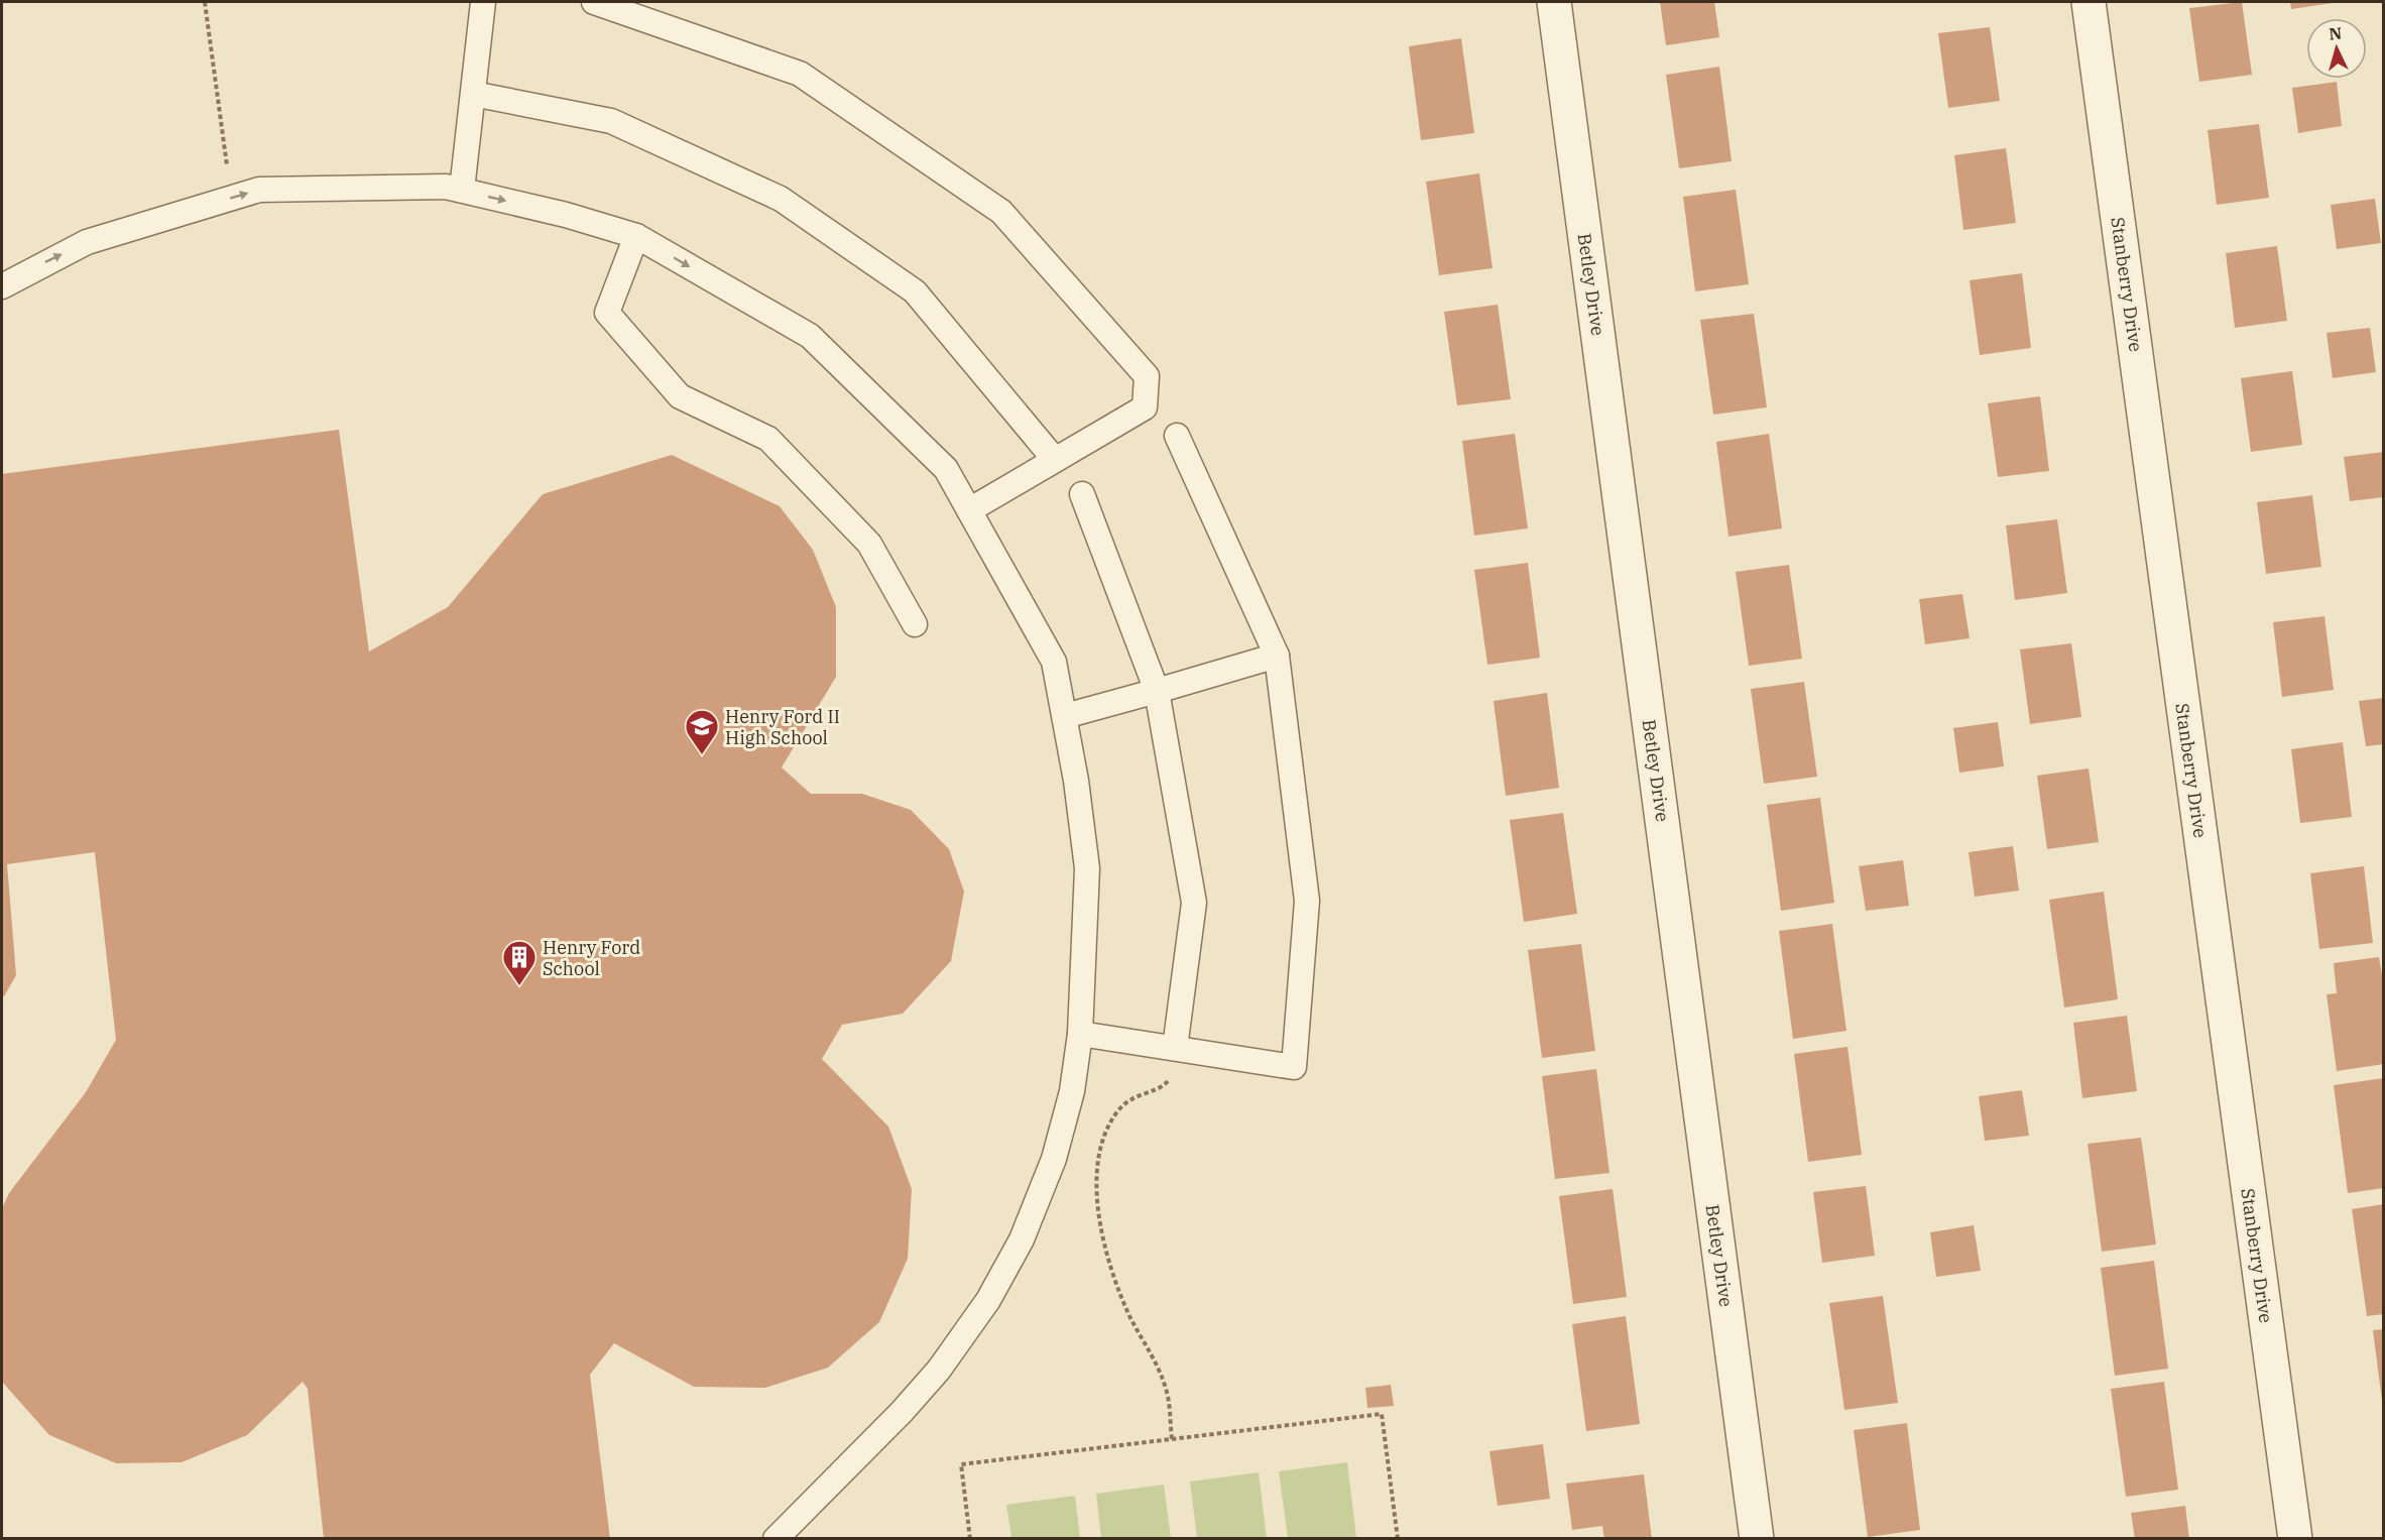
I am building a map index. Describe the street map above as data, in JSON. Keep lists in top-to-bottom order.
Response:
{
  "streets": {
    "street": ["Betley Drive", "Stanberry Drive"]
  },
  "places": {
    "school or university": ["Henry Ford II High School"],
    "building": ["Henry Ford School"]
  },
  "north": "top"
}
